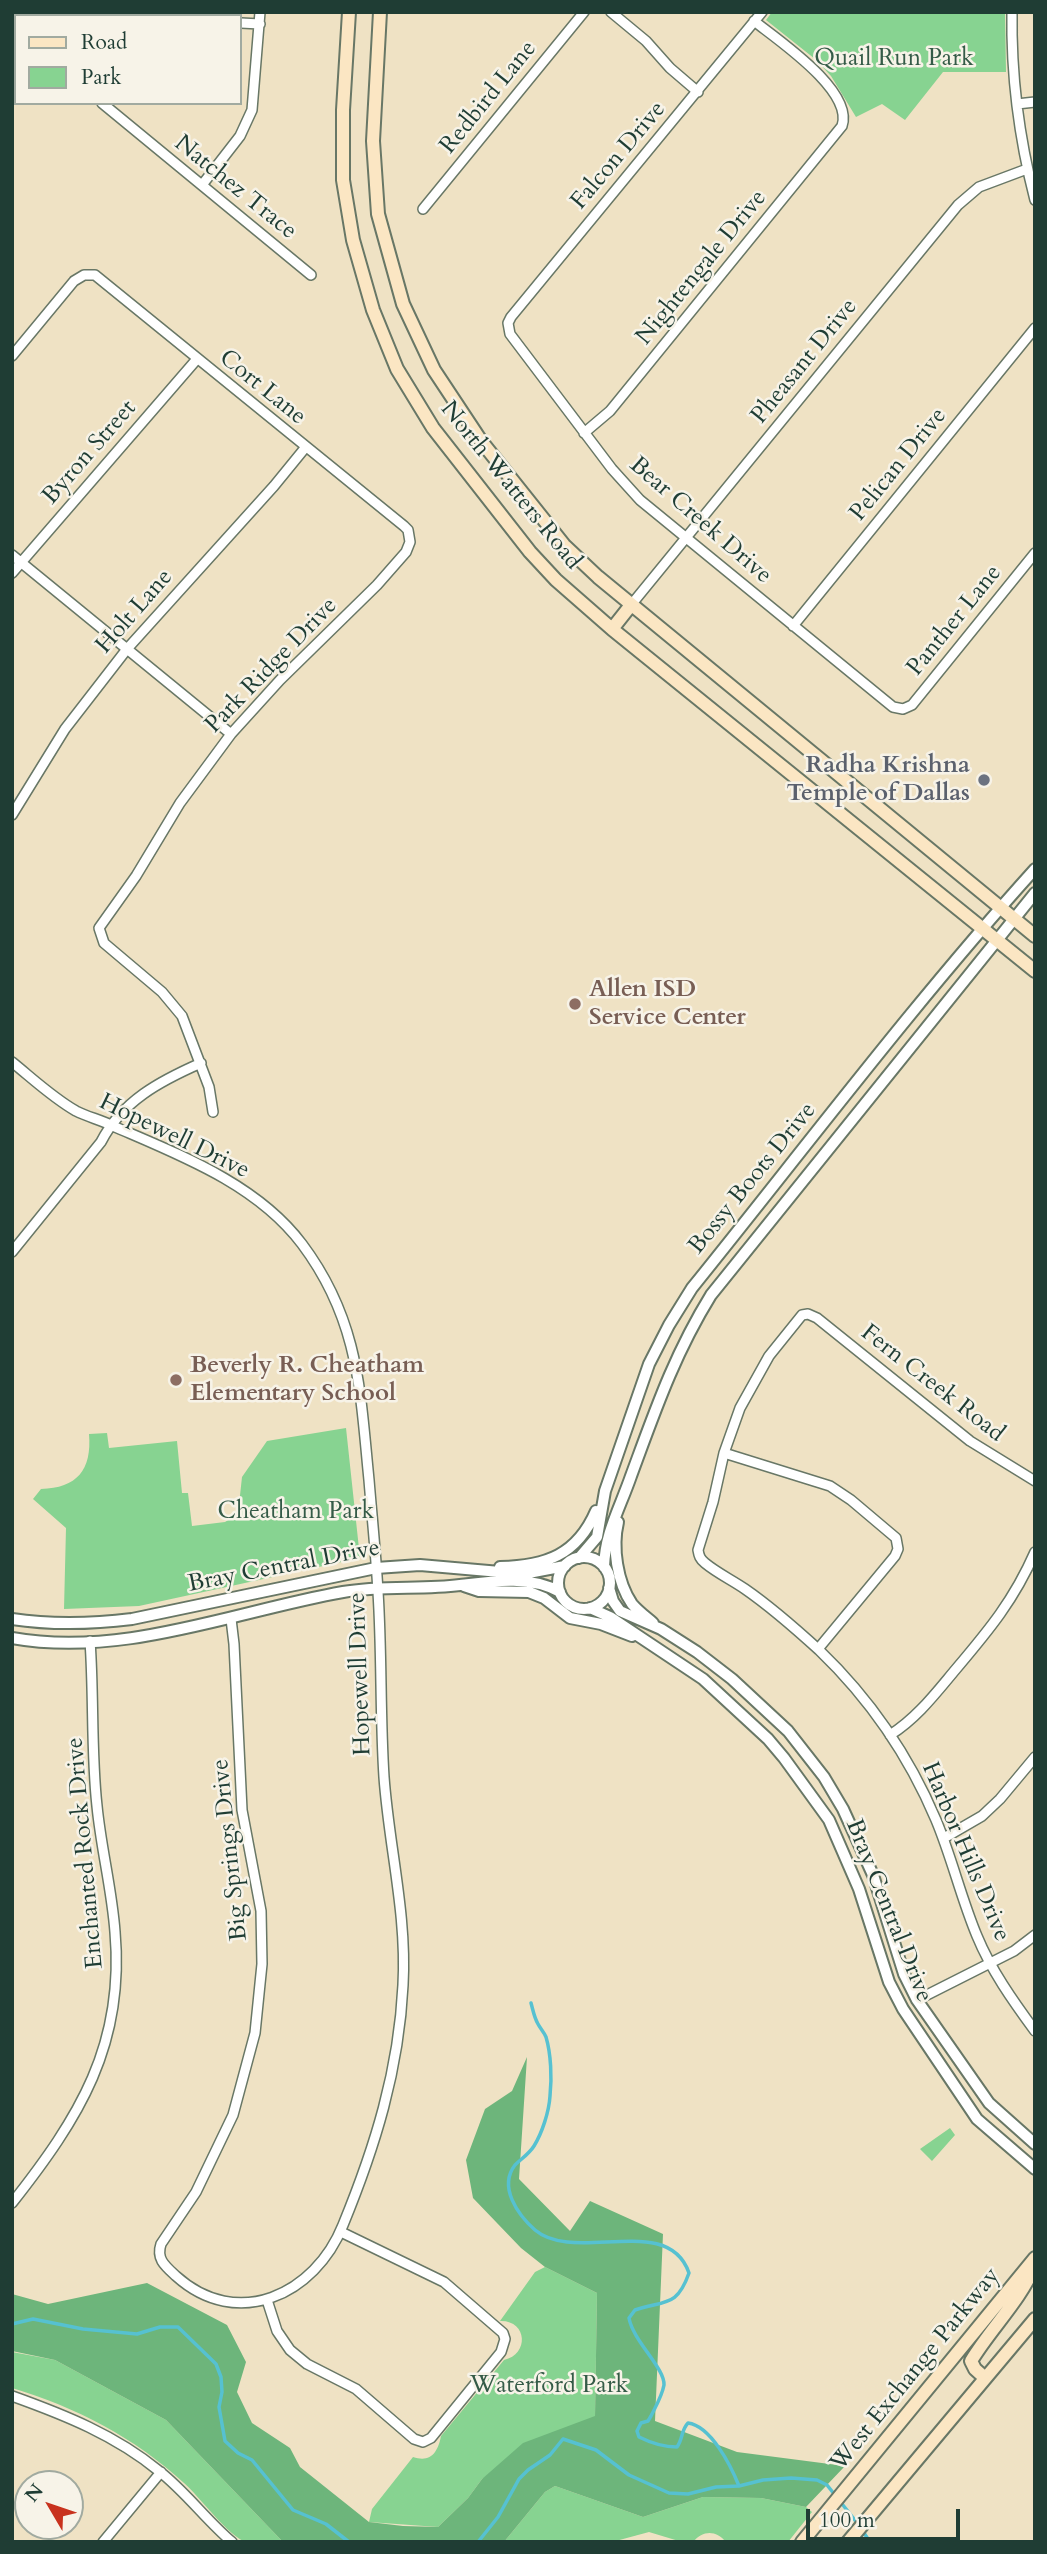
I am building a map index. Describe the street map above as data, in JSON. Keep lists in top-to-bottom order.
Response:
{
  "streets": {
    "main road": ["North Watters Road", "West Exchange Parkway"],
    "street": [
      "Redbird Lane",
      "Falcon Drive",
      "Natchez Trace",
      "Nightengale Drive",
      "Pheasant Drive",
      "Cort Lane",
      "Byron Street",
      "Pelican Drive",
      "Bear Creek Drive",
      "Holt Lane",
      "Panther Lane",
      "Park Ridge Drive",
      "Hopewell Drive",
      "Bossy Boots Drive",
      "Fern Creek Road",
      "Bray Central Drive",
      "Big Springs Drive",
      "Harbor Hills Drive",
      "Enchanted Rock Drive"
    ]
  },
  "crossings": [
    ["Falcon Drive", "Nightengale Drive"],
    ["Falcon Drive", "Bear Creek Drive"],
    ["Nightengale Drive", "Bear Creek Drive"],
    ["Pheasant Drive", "North Watters Road"],
    ["Pheasant Drive", "Bear Creek Drive"],
    ["Cort Lane", "Byron Street"],
    ["Cort Lane", "Holt Lane"],
    ["Cort Lane", "Park Ridge Drive"],
    ["Pelican Drive", "Bear Creek Drive"],
    ["North Watters Road", "Bossy Boots Drive"],
    ["Bear Creek Drive", "Panther Lane"],
    ["Hopewell Drive", "Bray Central Drive"],
    ["Hopewell Drive", "Big Springs Drive"],
    ["Bossy Boots Drive", "Bray Central Drive"],
    ["Fern Creek Road", "Harbor Hills Drive"],
    ["Bray Central Drive", "Big Springs Drive"],
    ["Bray Central Drive", "Enchanted Rock Drive"]
  ],
  "parks": ["Quail Run Park", "Cheatham Park", "Waterford Park"],
  "places": ["Radha Krishna Temple of Dallas", "Allen ISD Service Center", "Beverly R. Cheatham Elementary School"],
  "legend": ["Road", "Park"],
  "scale_bar": "100 m",
  "north": "top left"
}
